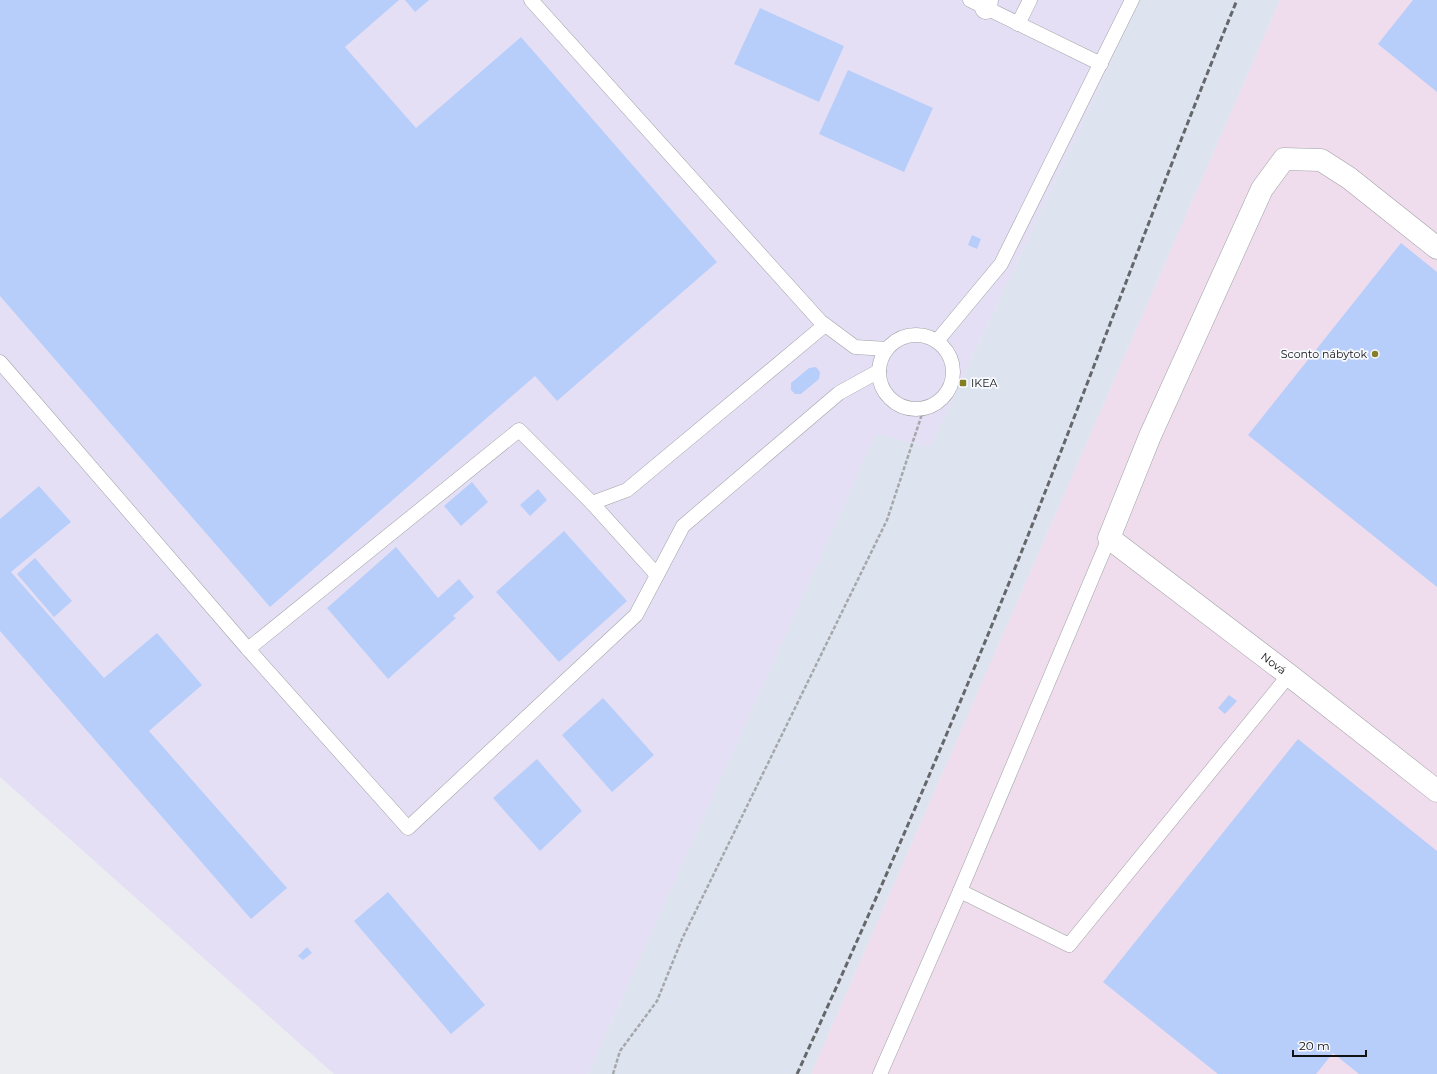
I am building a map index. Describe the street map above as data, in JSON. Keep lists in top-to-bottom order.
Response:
{
  "streets": {
    "street": ["Nová"]
  },
  "places": {
    "other": ["Sconto nábytok"],
    "transit": ["IKEA"]
  },
  "scale_bar": "20 m"
}
